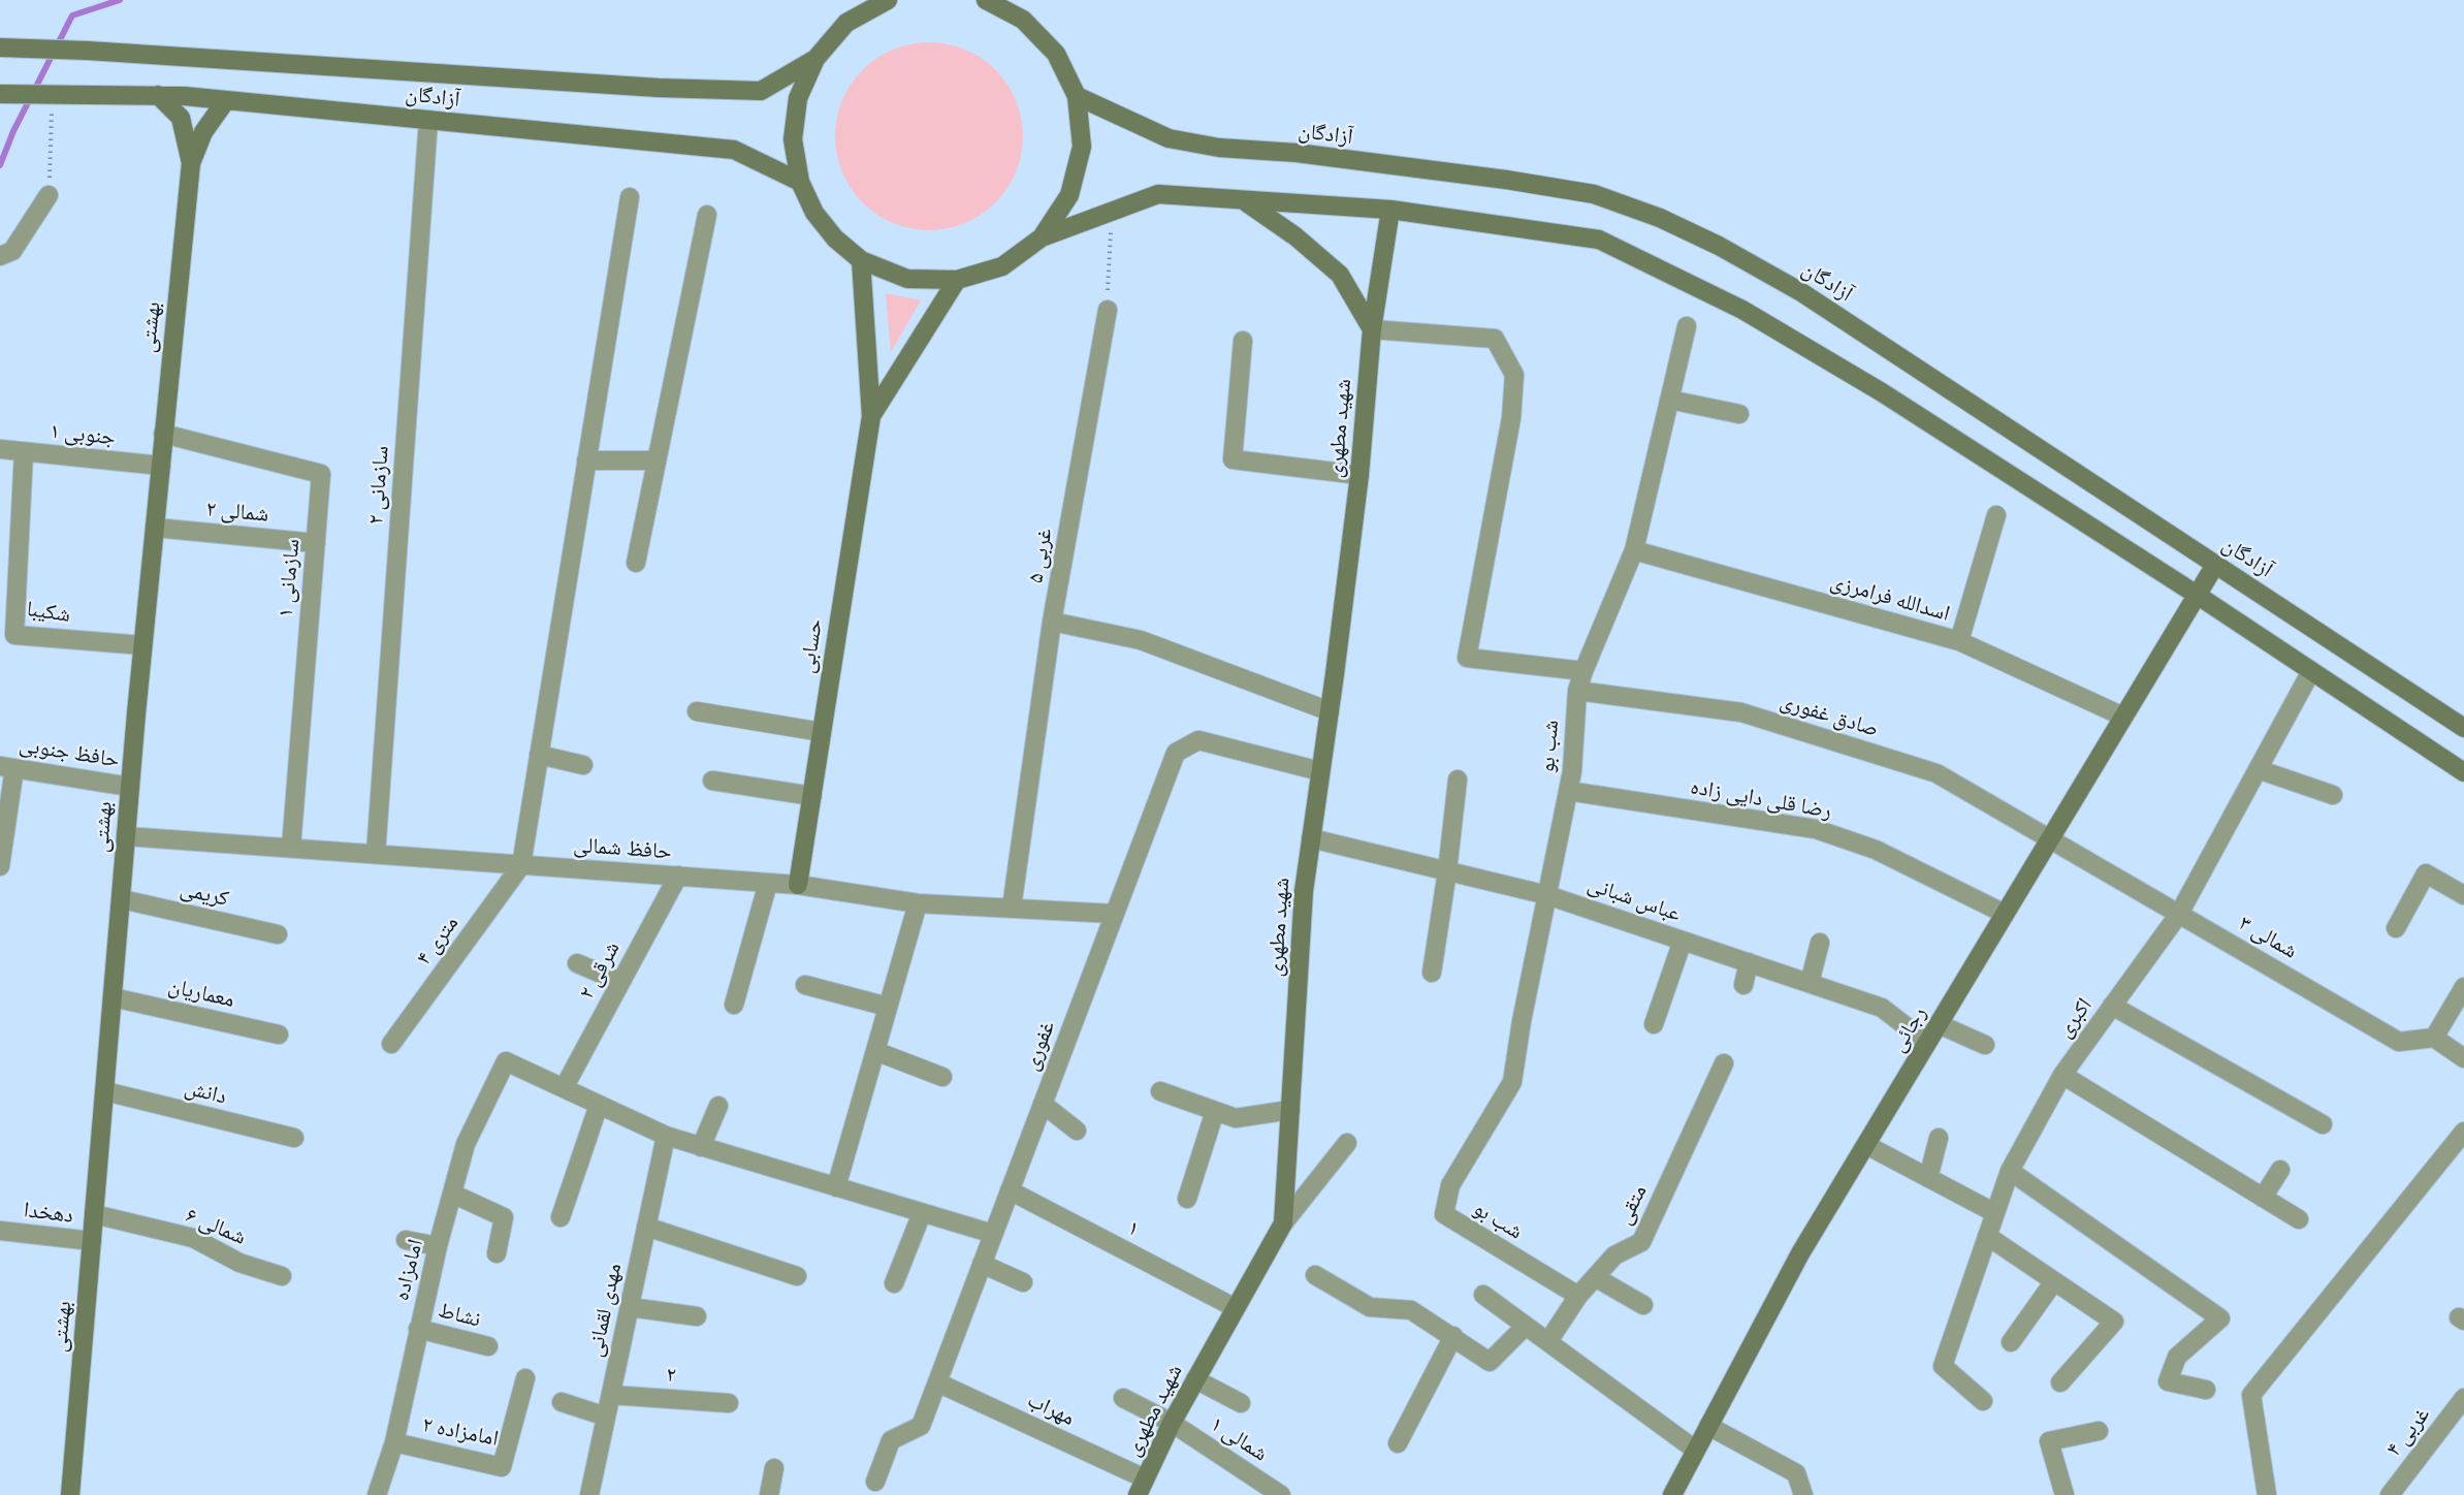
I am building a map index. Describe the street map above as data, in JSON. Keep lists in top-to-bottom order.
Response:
{
  "streets": {
    "main road": [
      "آزادگان",
      "بهشتی",
      "شهید مطهری",
      "حسابی",
      "رجائی"
    ],
    "street": [
      "۱ جنوبی",
      "سازمانی ۲",
      "شمالی ۲",
      "۵ غربی",
      "سازمانی ۱",
      "اسدالله فرامرزی",
      "شکیبا",
      "صادق غفوری",
      "شب بو",
      "حافظ جنوبی",
      "رضا قلی دایی زاده",
      "حافظ شمالی",
      "کریمی",
      "عباس شبانی",
      "۳ شمالی",
      "۴ متری",
      "۲ شرقی",
      "معماریان",
      "اکبری",
      "غفوری",
      "دانش",
      "متقی",
      "دهخدا",
      "شمالی ۶",
      "۱",
      "امامزاده",
      "مهدی لقمانی",
      "نشاط",
      "۲",
      "مهراب",
      "امامزاده ۲",
      "۴ غربی",
      "۱ شمالی"
    ]
  },
  "crossings": [
    ["آزادگان", "سازمانی ۲"],
    ["آزادگان", "رجائی"],
    ["بهشتی", "۱ جنوبی"],
    ["بهشتی", "شمالی ۲"],
    ["بهشتی", "سازمانی ۱"],
    ["بهشتی", "شکیبا"],
    ["بهشتی", "حافظ جنوبی"],
    ["بهشتی", "حافظ شمالی"],
    ["بهشتی", "کریمی"],
    ["بهشتی", "معماریان"],
    ["بهشتی", "دانش"],
    ["بهشتی", "دهخدا"],
    ["بهشتی", "شمالی ۶"],
    ["شهید مطهری", "عباس شبانی"],
    ["شهید مطهری", "غفوری"],
    ["شهید مطهری", "۱"],
    ["شهید مطهری", "مهراب"],
    ["شهید مطهری", "۱ شمالی"],
    ["۱ جنوبی", "شکیبا"],
    ["سازمانی ۲", "حافظ شمالی"],
    ["شمالی ۲", "سازمانی ۱"],
    ["۵ غربی", "حافظ شمالی"],
    ["سازمانی ۱", "حافظ شمالی"],
    ["اسدالله فرامرزی", "شب بو"],
    ["اسدالله فرامرزی", "رجائی"],
    ["حسابی", "حافظ شمالی"],
    ["صادق غفوری", "شب بو"],
    ["صادق غفوری", "۳ شمالی"],
    ["صادق غفوری", "رجائی"],
    ["شب بو", "رضا قلی دایی زاده"],
    ["شب بو", "عباس شبانی"],
    ["شب بو", "متقی"],
    ["رضا قلی دایی زاده", "رجائی"],
    ["حافظ شمالی", "۴ متری"],
    ["حافظ شمالی", "۲ شرقی"],
    ["حافظ شمالی", "غفوری"],
    ["عباس شبانی", "رجائی"],
    ["۳ شمالی", "اکبری"],
    ["۳ شمالی", "رجائی"],
    ["۲ شرقی", "امامزاده"],
    ["غفوری", "۱"],
    ["غفوری", "مهراب"],
    ["امامزاده", "نشاط"],
    ["امامزاده", "امامزاده ۲"],
    ["مهدی لقمانی", "۲"]
  ]
}
